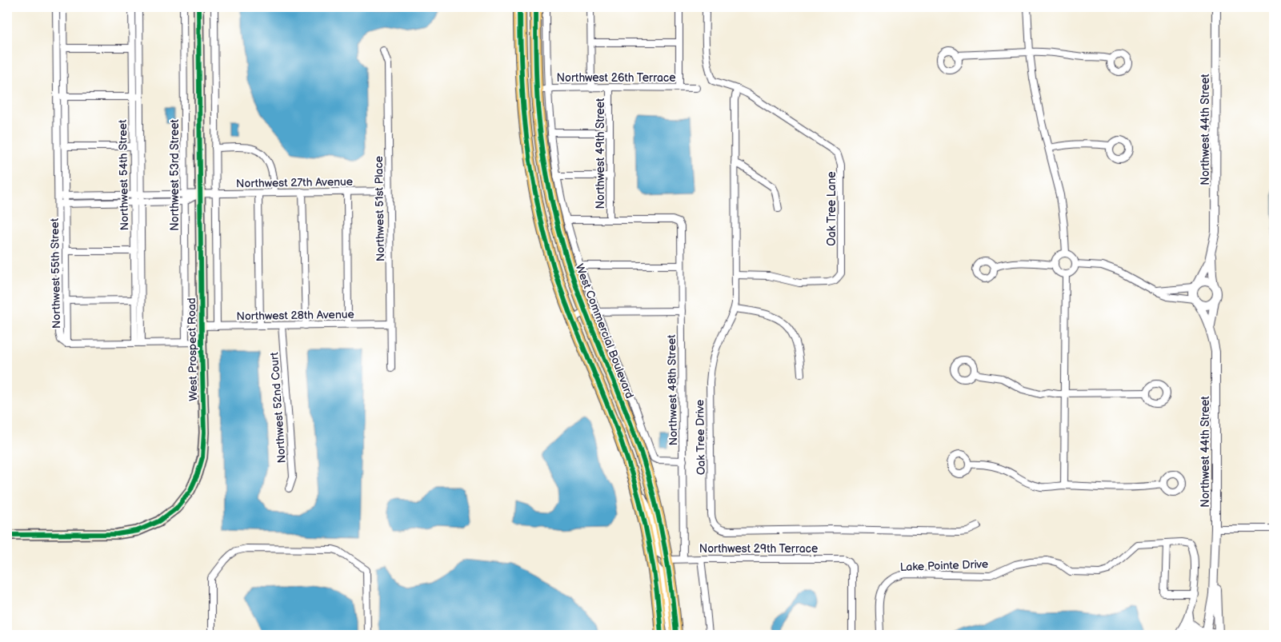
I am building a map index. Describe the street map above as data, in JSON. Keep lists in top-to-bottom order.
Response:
{
  "streets": {
    "highway": ["West Commercial Boulevard"],
    "main road": ["West Prospect Road"],
    "street": [
      "Northwest 26th Terrace",
      "Northwest 44th Street",
      "Northwest 49th Street",
      "Northwest 54th Street",
      "Northwest 53rd Street",
      "Northwest 27th Avenue",
      "Northwest 51st Place",
      "Oak Tree Lane",
      "Northwest 55th Street",
      "Northwest 28th Avenue",
      "Northwest 48th Street",
      "Northwest 52nd Court",
      "Oak Tree Drive",
      "Northwest 29th Terrace",
      "Lake Pointe Drive"
    ]
  },
  "crossings": [
    ["Northwest 26th Terrace", "Northwest 49th Street"],
    ["Northwest 26th Terrace", "West Commercial Boulevard"],
    ["Northwest 49th Street", "Northwest 48th Street"],
    ["Northwest 54th Street", "Northwest 27th Avenue"],
    ["Northwest 53rd Street", "Northwest 27th Avenue"],
    ["Northwest 27th Avenue", "Northwest 51st Place"],
    ["Northwest 27th Avenue", "Northwest 55th Street"],
    ["Northwest 27th Avenue", "West Prospect Road"],
    ["Northwest 51st Place", "Northwest 28th Avenue"],
    ["Oak Tree Lane", "Oak Tree Drive"],
    ["Northwest 28th Avenue", "West Prospect Road"],
    ["Northwest 28th Avenue", "Northwest 52nd Court"],
    ["West Commercial Boulevard", "Northwest 29th Terrace"],
    ["Northwest 48th Street", "Northwest 29th Terrace"]
  ]
}
